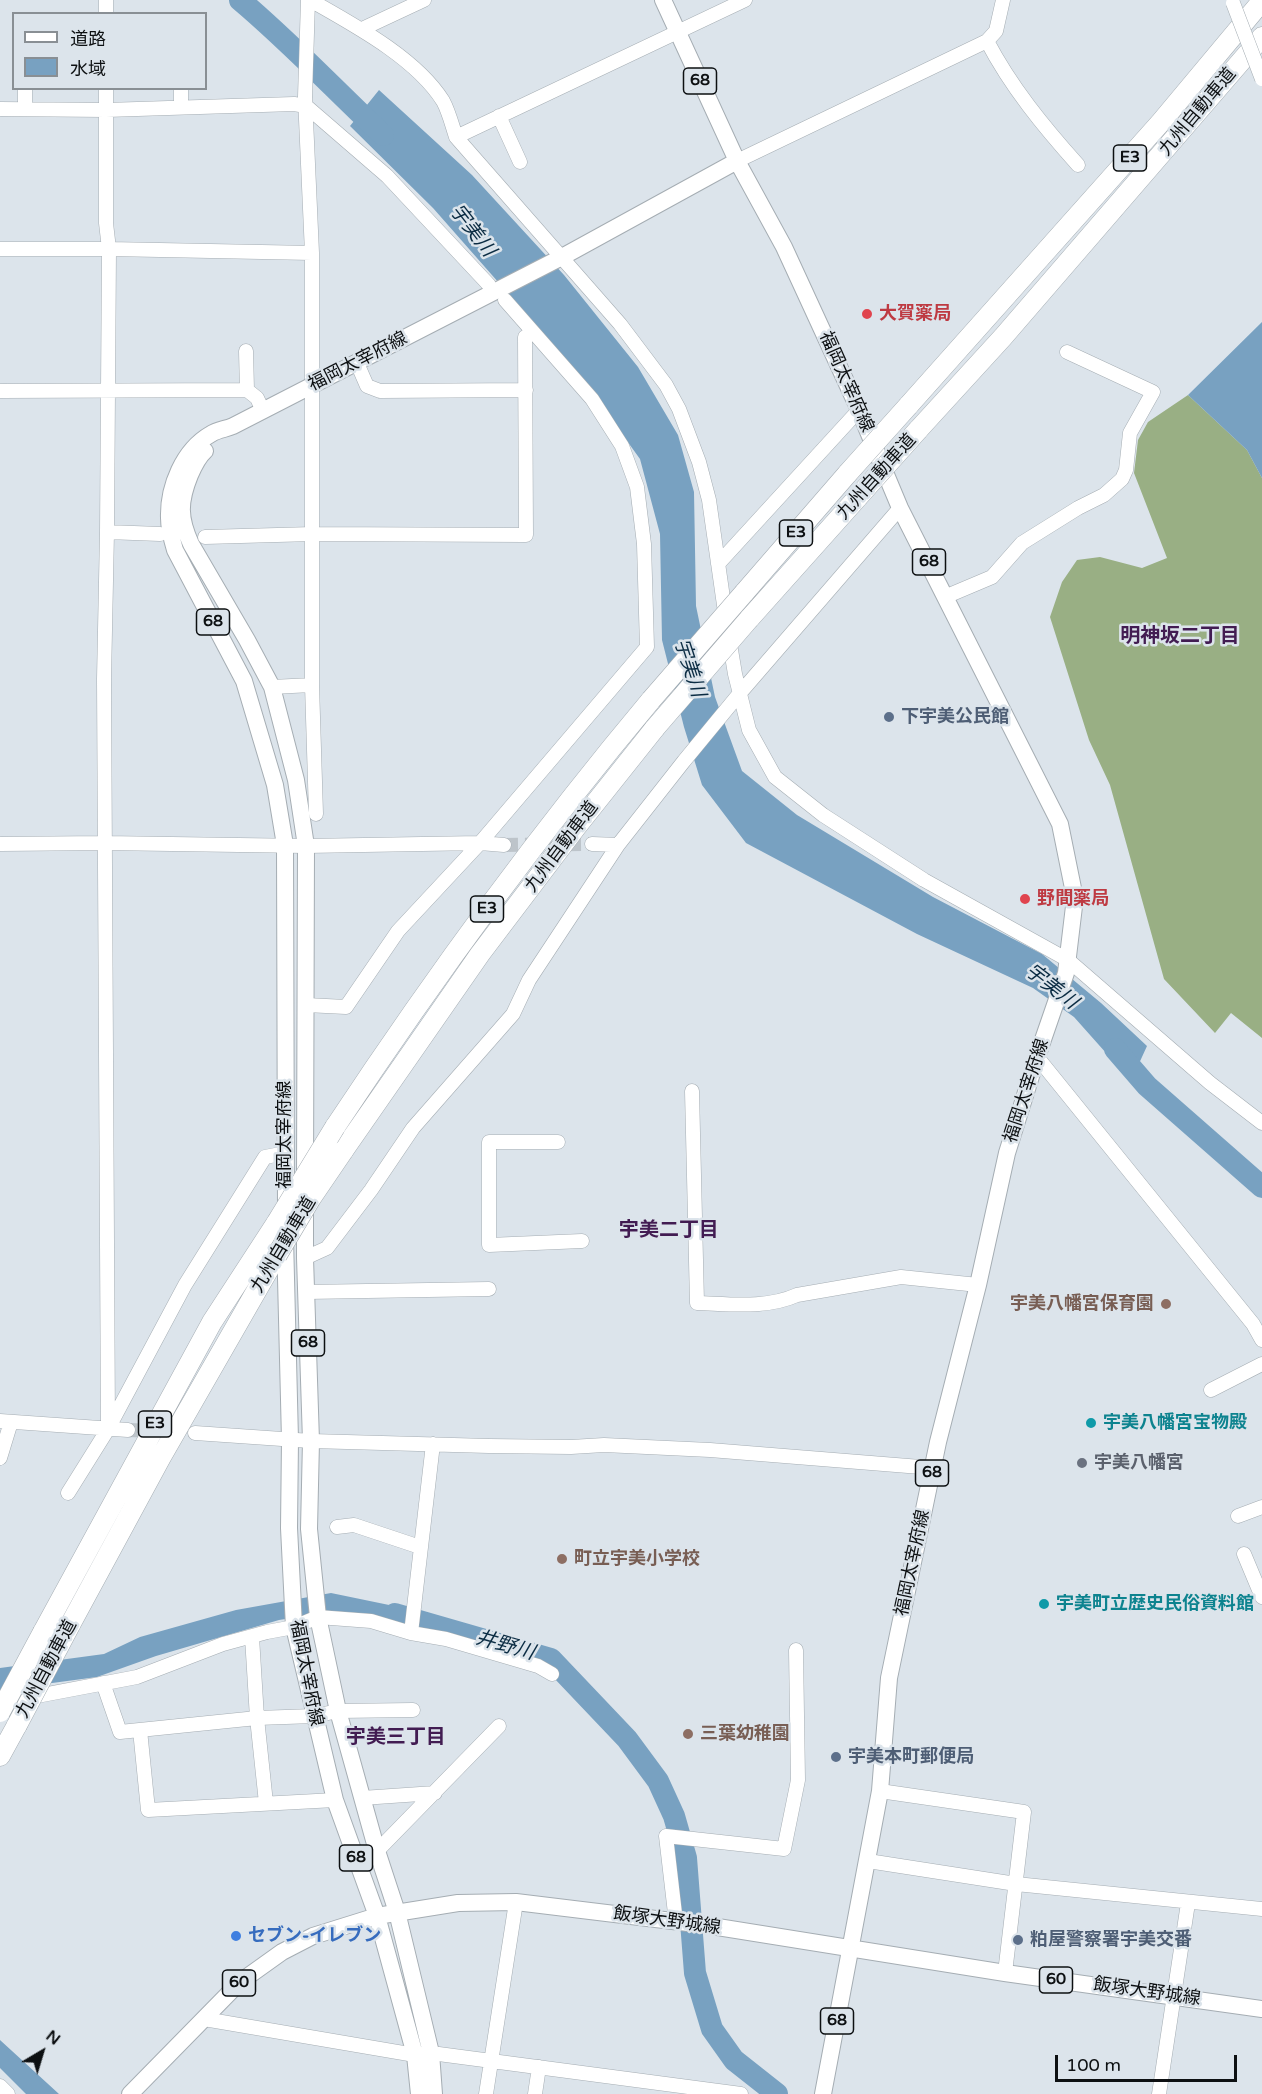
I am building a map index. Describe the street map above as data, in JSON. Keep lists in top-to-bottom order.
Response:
{
  "streets": {
    "highway": ["九州自動車道", "E3"],
    "main road": [
      "68",
      "福岡太宰府線",
      "飯塚大野城線",
      "60"
    ]
  },
  "crossings": [
    ["福岡太宰府線", "飯塚大野城線"]
  ],
  "districts": ["明神坂二丁目", "宇美二丁目", "宇美三丁目"],
  "water": ["宇美川", "井野川"],
  "places": [
    "大賀薬局",
    "下宇美公民館",
    "野間薬局",
    "宇美八幡宮保育園",
    "宇美八幡宮宝物殿",
    "宇美八幡宮",
    "町立宇美小学校",
    "宇美町立歴史民俗資料館",
    "三葉幼稚園",
    "宇美本町郵便局",
    "セブン-イレブン",
    "粕屋警察署宇美交番"
  ],
  "legend": ["道路", "水域"],
  "scale_bar": "100 m",
  "north": "top right"
}
